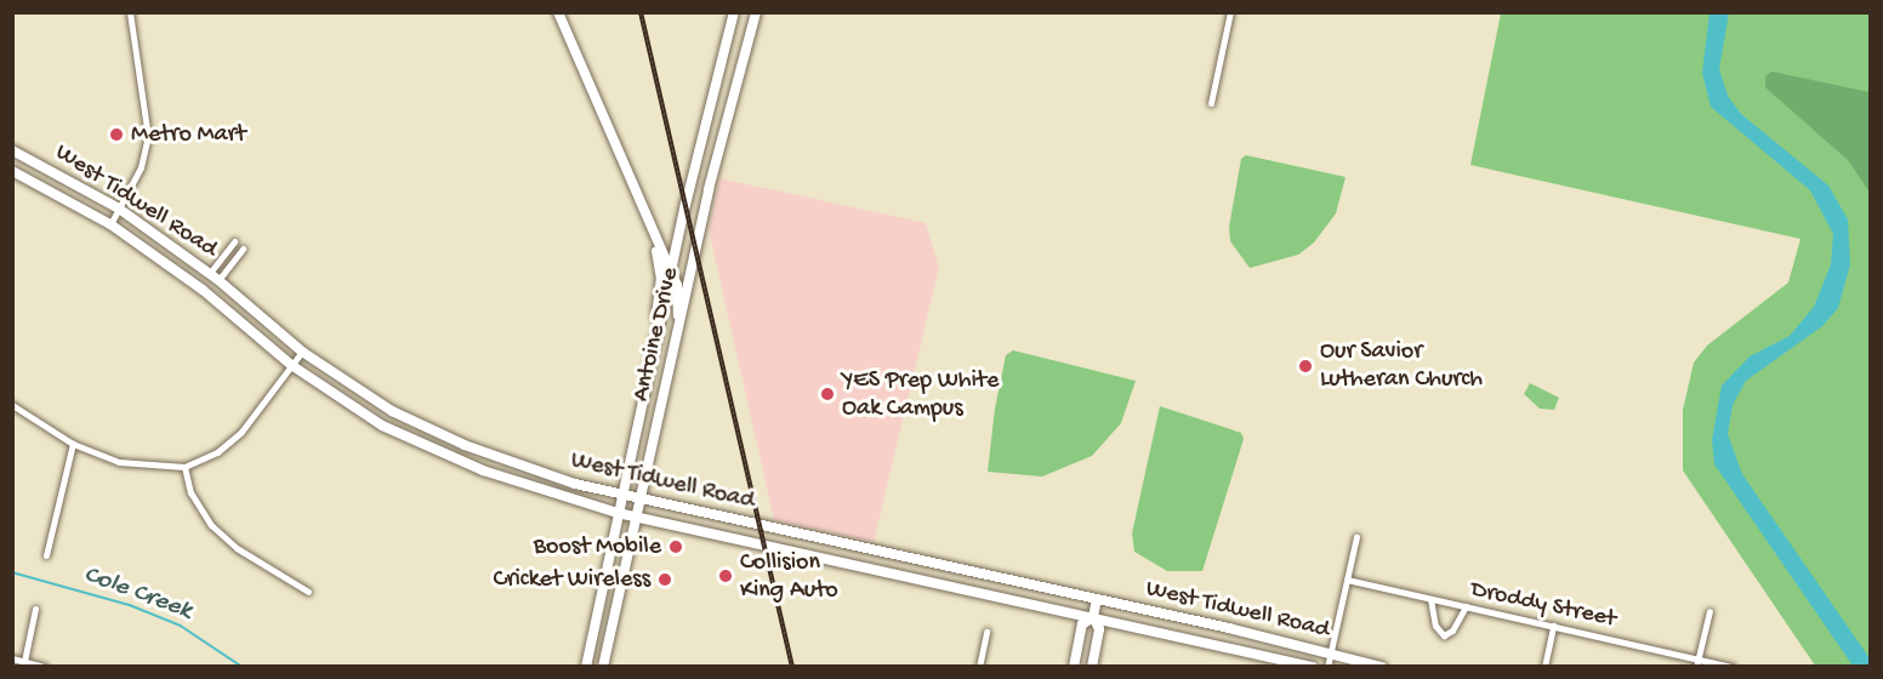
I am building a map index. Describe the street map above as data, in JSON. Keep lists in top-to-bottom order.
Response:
{
  "streets": {
    "main road": ["West Tidwell Road", "Antoine Drive"],
    "street": ["Droddy Street"]
  },
  "crossings": [
    ["West Tidwell Road", "Antoine Drive"]
  ],
  "water": ["Cole Creek"],
  "places": [
    "Metro Mart",
    "Our Savior Lutheran Church",
    "YES Prep White Oak Campus",
    "Boost Mobile",
    "Collision King Auto",
    "Cricket Wireless"
  ]
}
